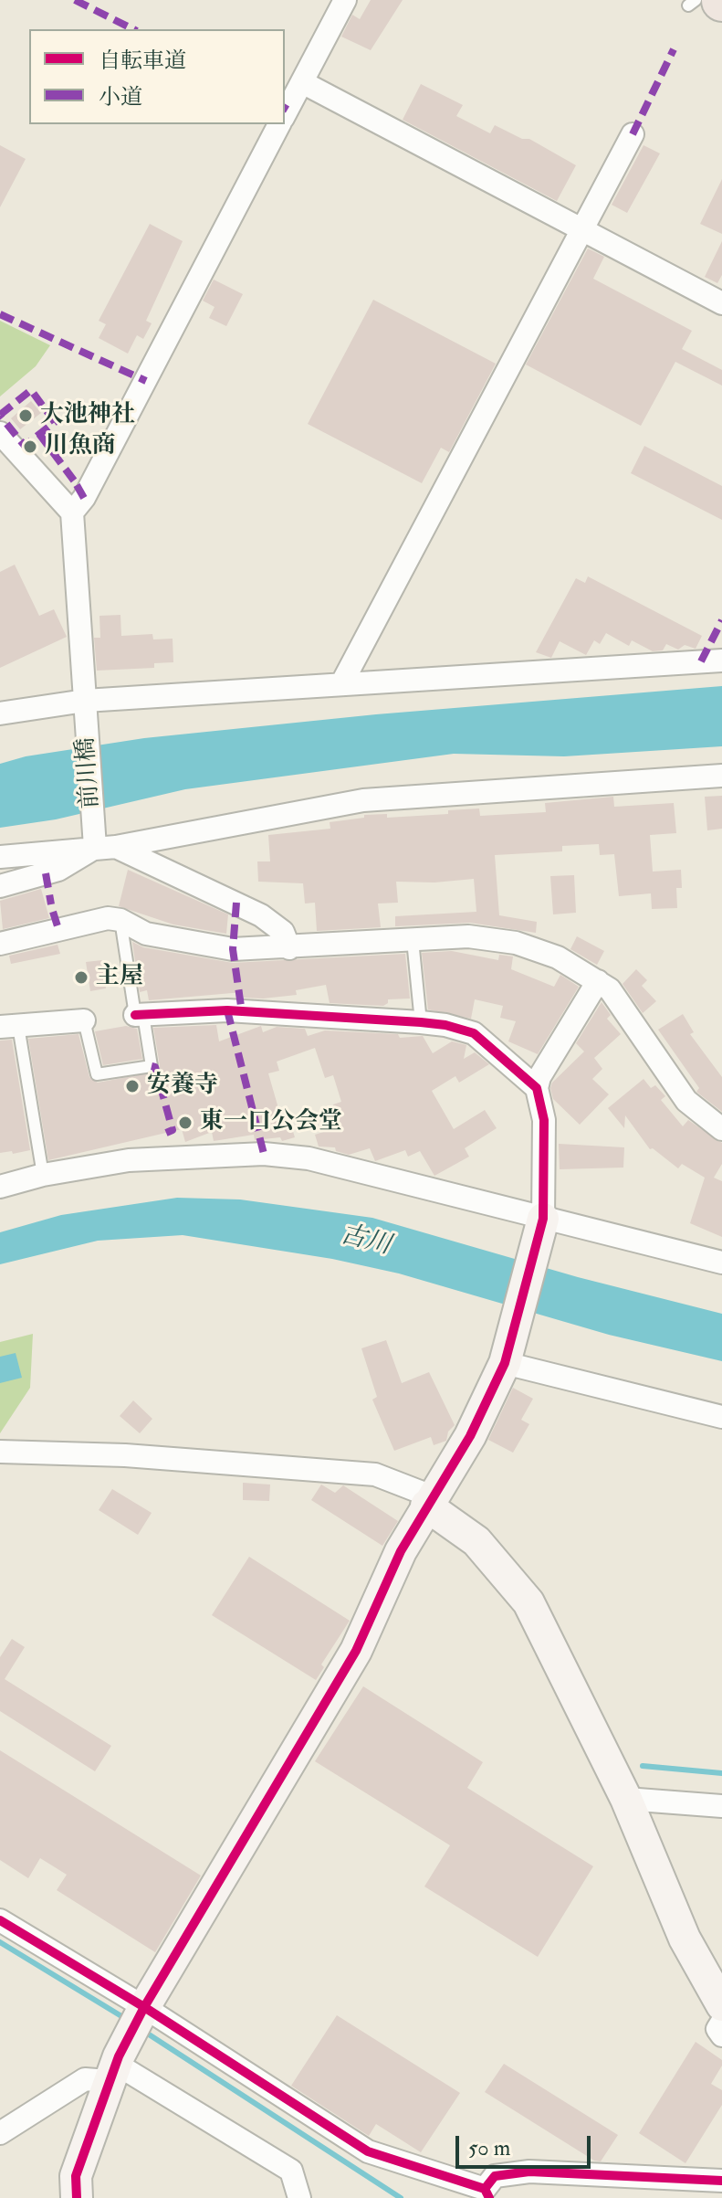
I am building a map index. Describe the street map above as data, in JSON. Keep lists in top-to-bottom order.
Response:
{
  "streets": {
    "street": ["前川橋"]
  },
  "water": ["古川"],
  "places": [
    "大池神社",
    "川魚商",
    "主屋",
    "安養寺",
    "東一口公会堂"
  ],
  "legend": ["自転車道", "小道"],
  "scale_bar": "50 m"
}
